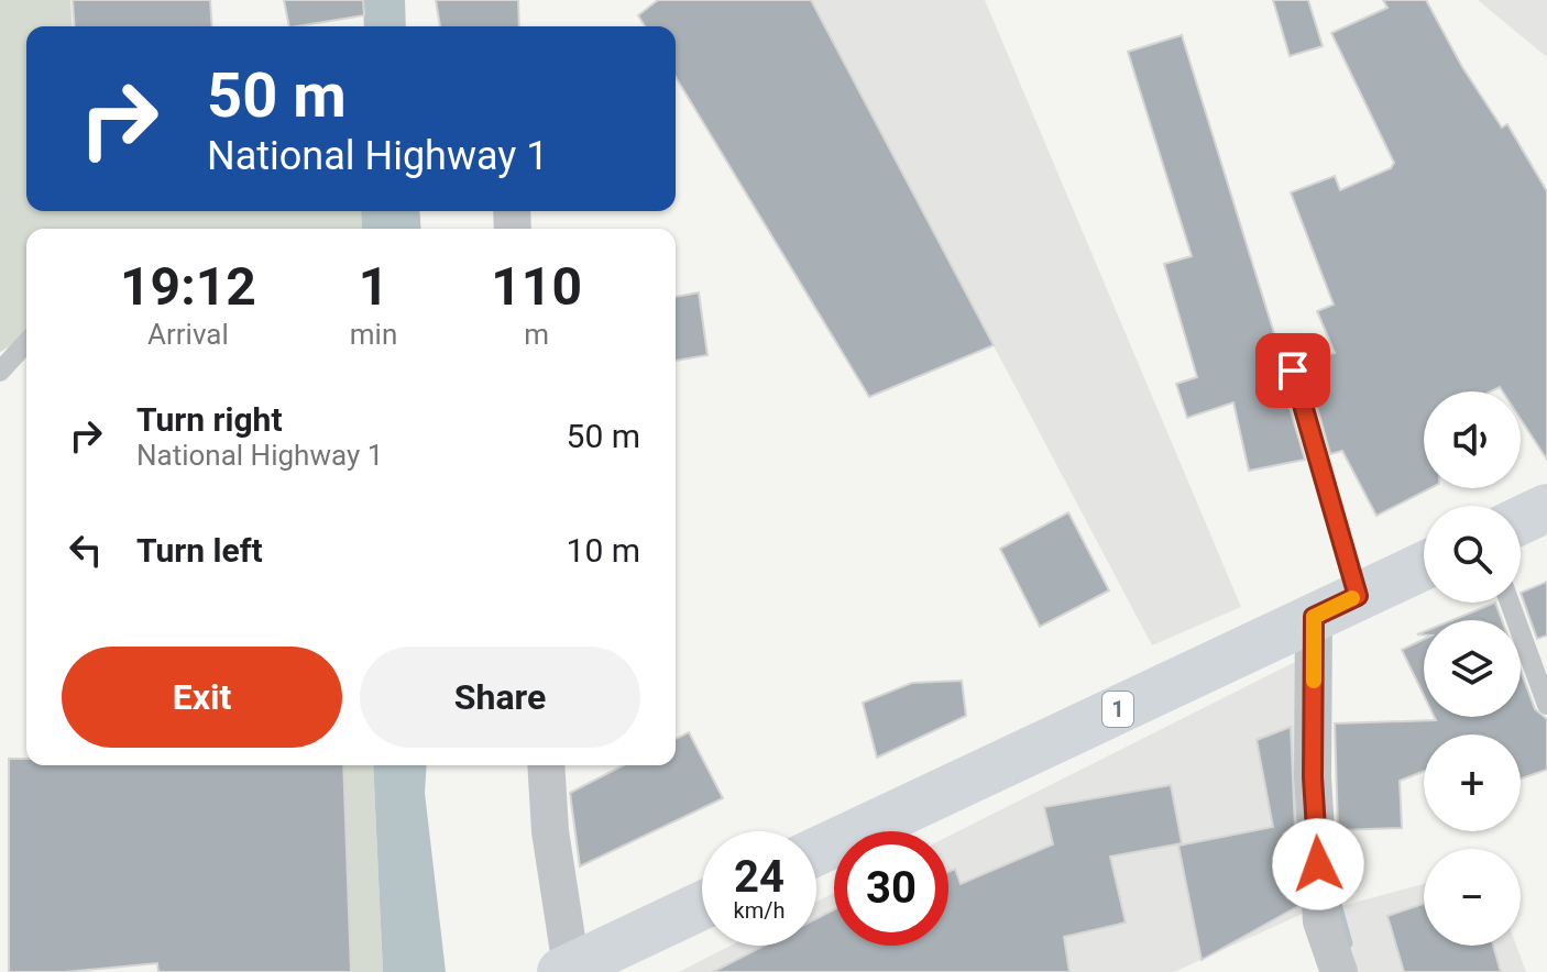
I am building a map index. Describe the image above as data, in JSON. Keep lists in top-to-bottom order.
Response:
{
  "streets": {
    "highway": ["1"]
  },
  "page": {
    "turn": ["50 m", "National Highway 1"],
    "eta": [
      "19:12",
      "Arrival",
      "1",
      "min",
      "110",
      "m"
    ],
    "list": [
      {
        "name": "Turn right",
        "note": "National Highway 1",
        "value": "50 m"
      },
      {
        "name": "Turn left",
        "value": "10 m"
      }
    ],
    "map_buttons": ["+", "−"],
    "buttons": ["Exit", "Share"],
    "speed": "24 km/h",
    "limit": "30"
  }
}
